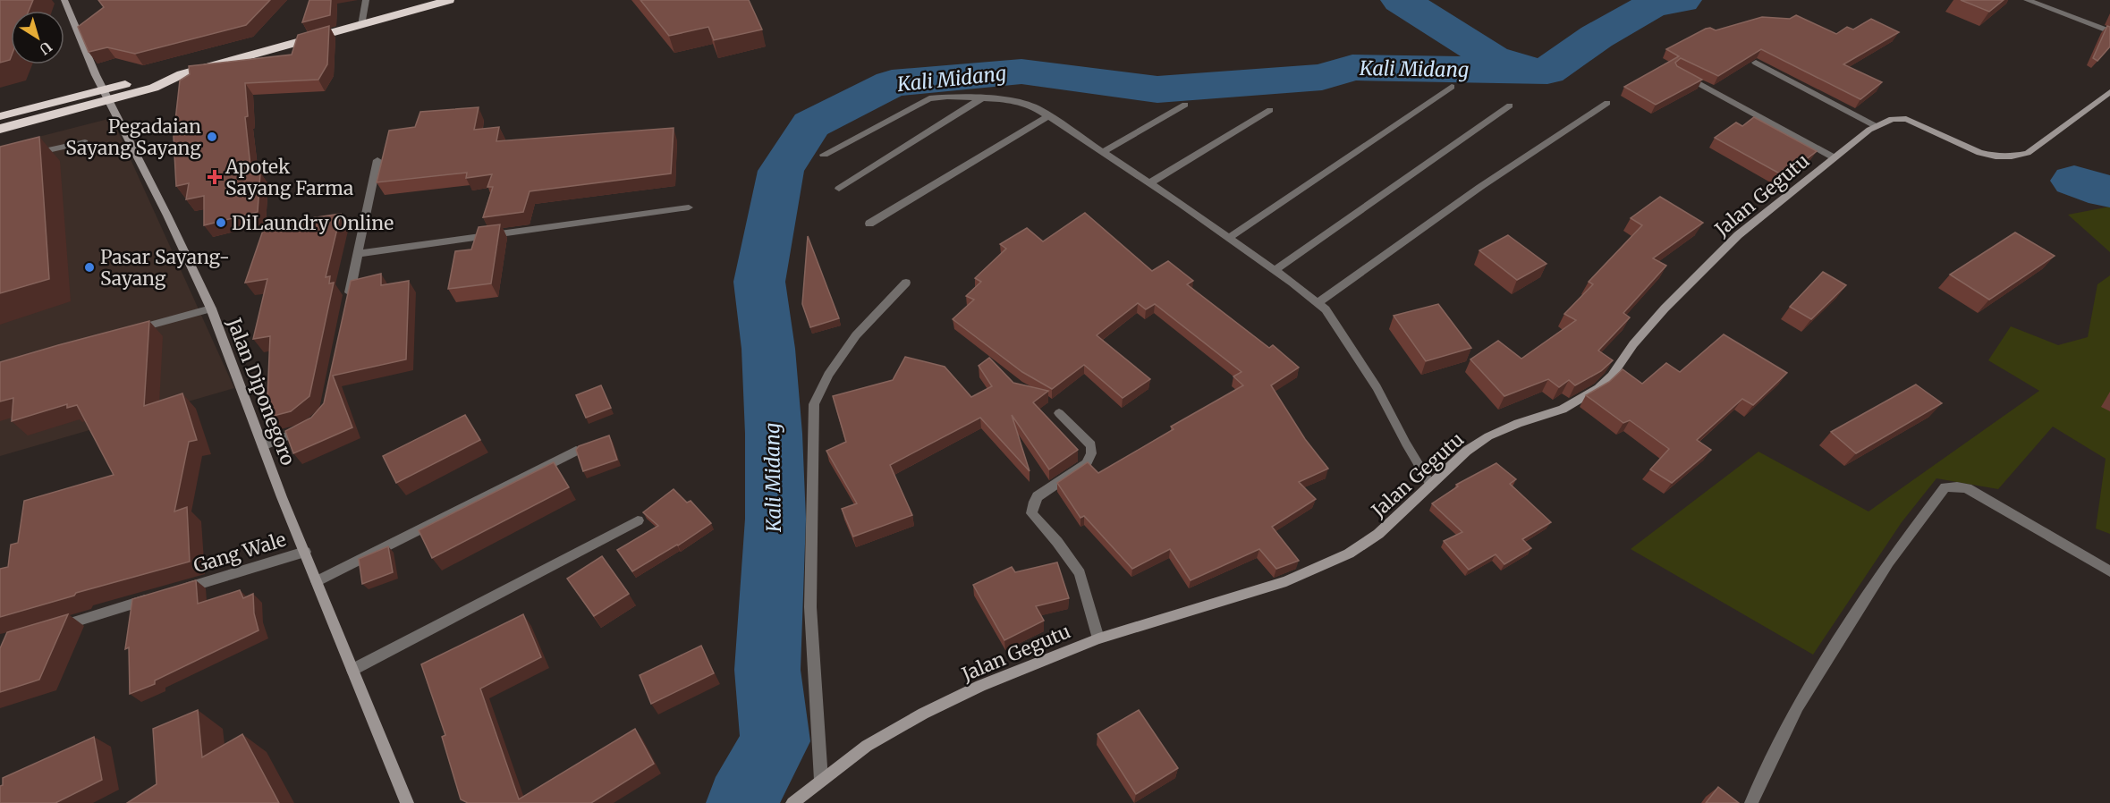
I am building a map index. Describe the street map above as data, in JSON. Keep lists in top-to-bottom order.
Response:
{
  "streets": {
    "street": ["Jalan Gegutu", "Jalan Diponegoro", "Gang Wale"]
  },
  "crossings": [
    ["Jalan Diponegoro", "Gang Wale"]
  ],
  "water": ["Kali Midang"],
  "places": {
    "other": ["Pegadaian Sayang Sayang", "DiLaundry Online", "Pasar Sayang- Sayang"],
    "health": ["Apotek Sayang Farma"]
  },
  "north": "bottom right"
}
